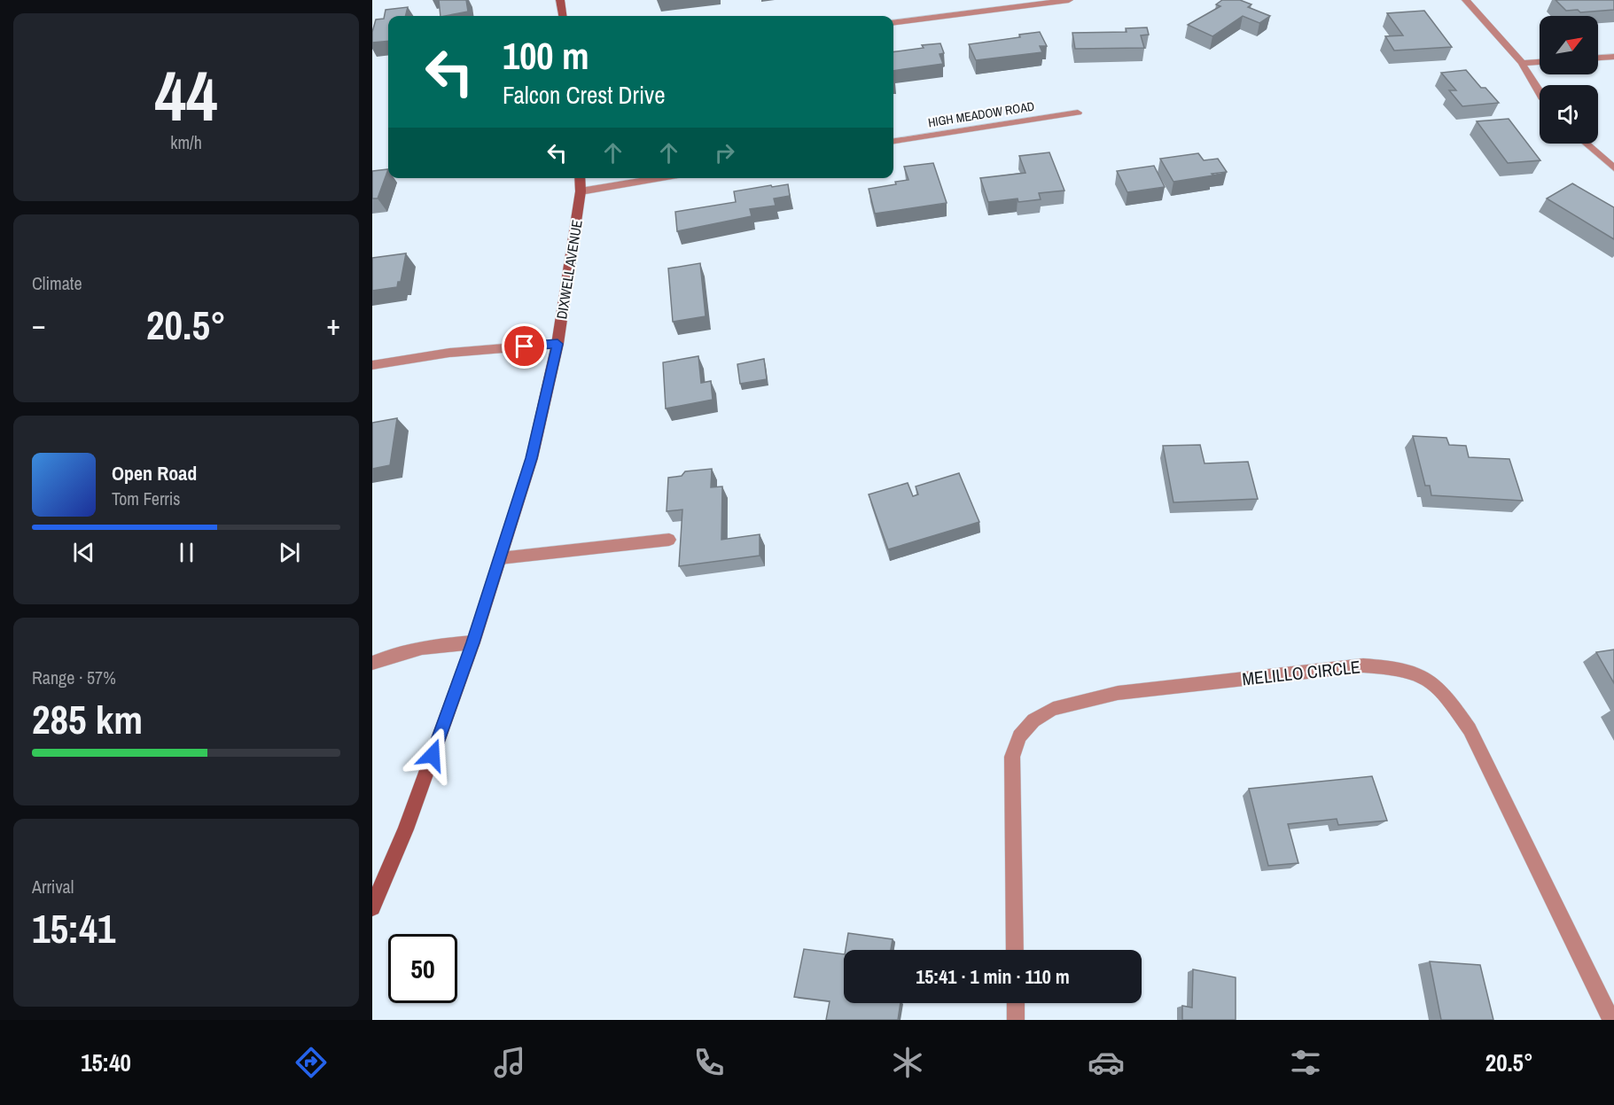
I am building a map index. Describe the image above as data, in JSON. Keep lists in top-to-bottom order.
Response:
{
  "streets": {
    "main road": ["DIXWELL AVENUE"],
    "street": ["HIGH MEADOW ROAD", "MELILLO CIRCLE"]
  },
  "north": "top right",
  "page": {
    "tile": [
      ["44", "km/h"],
      "Climate",
      ["Range · 57%", "285 km"],
      ["Arrival", "15:41"]
    ],
    "turn": ["100 m", "Falcon Crest Drive"],
    "heat": ["−", "20.5°", "+"],
    "song": ["Open Road", "Tom Ferris"],
    "limit": "50",
    "trip": "15:41 · 1 min · 110 m",
    "tabs": ["15:40", "20.5°"]
  }
}
